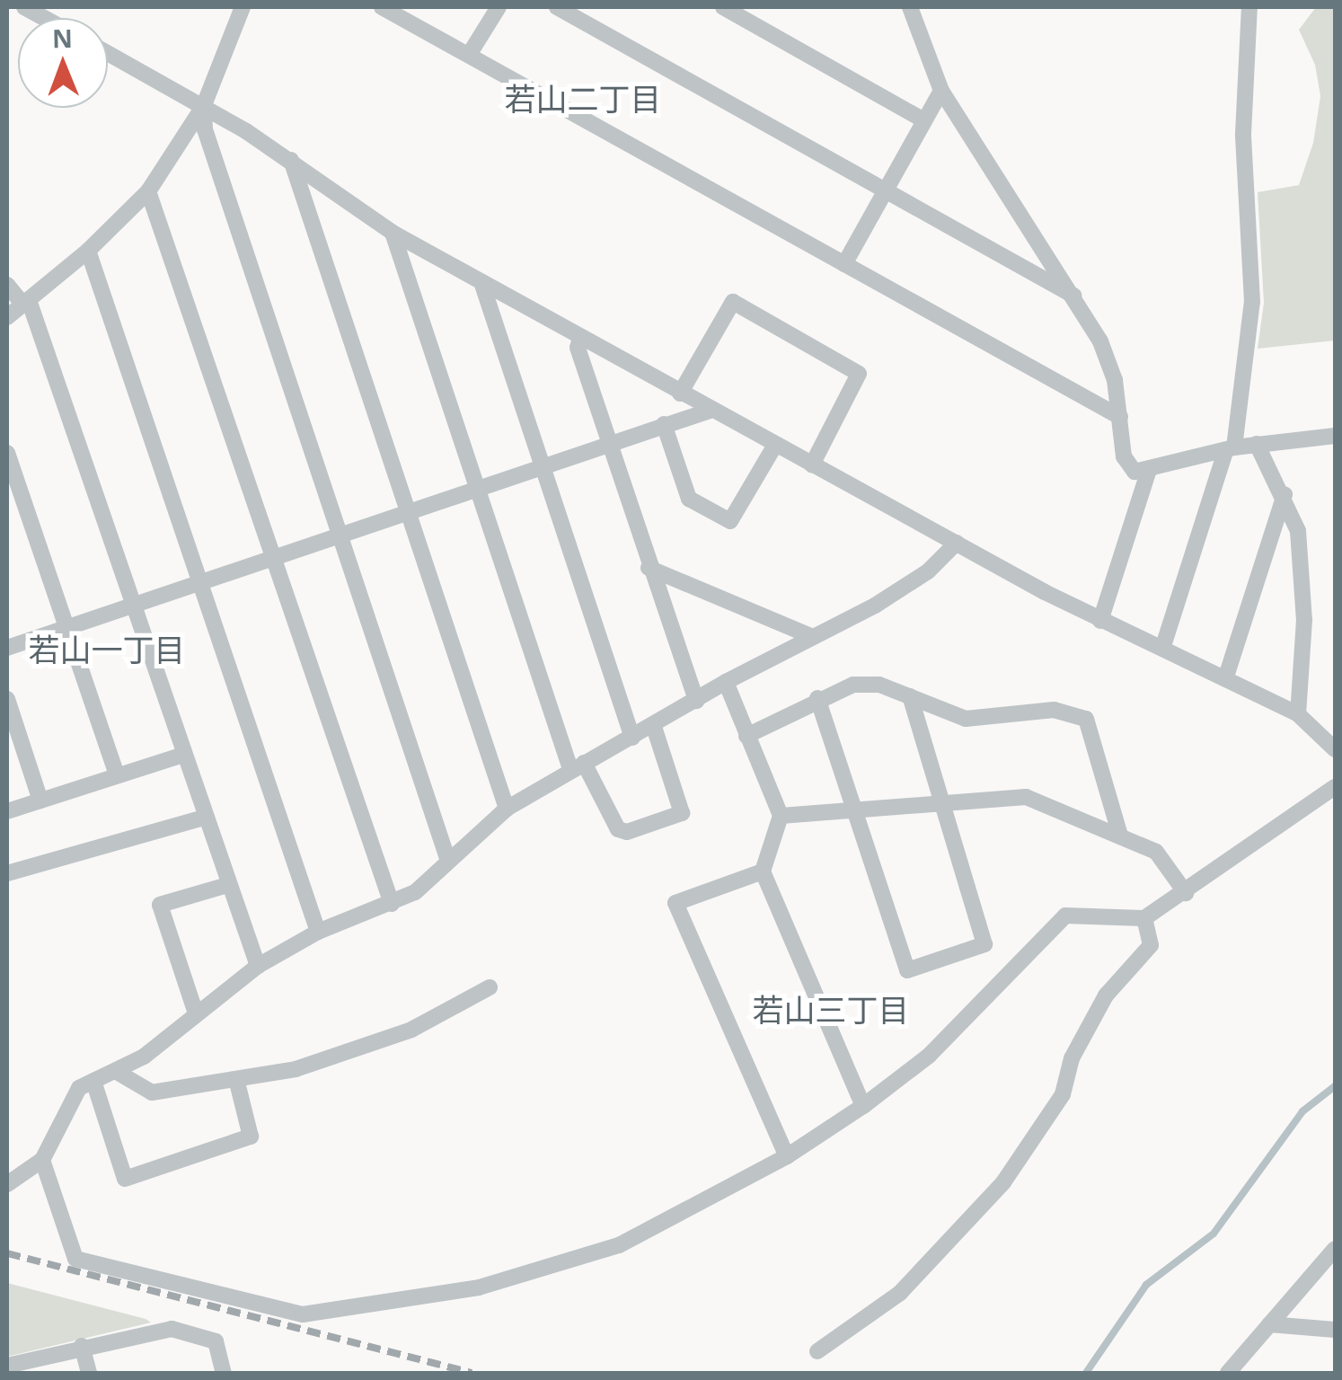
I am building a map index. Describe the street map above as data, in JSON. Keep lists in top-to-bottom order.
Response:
{
  "districts": ["若山二丁目", "若山一丁目", "若山三丁目"],
  "north": "top"
}
